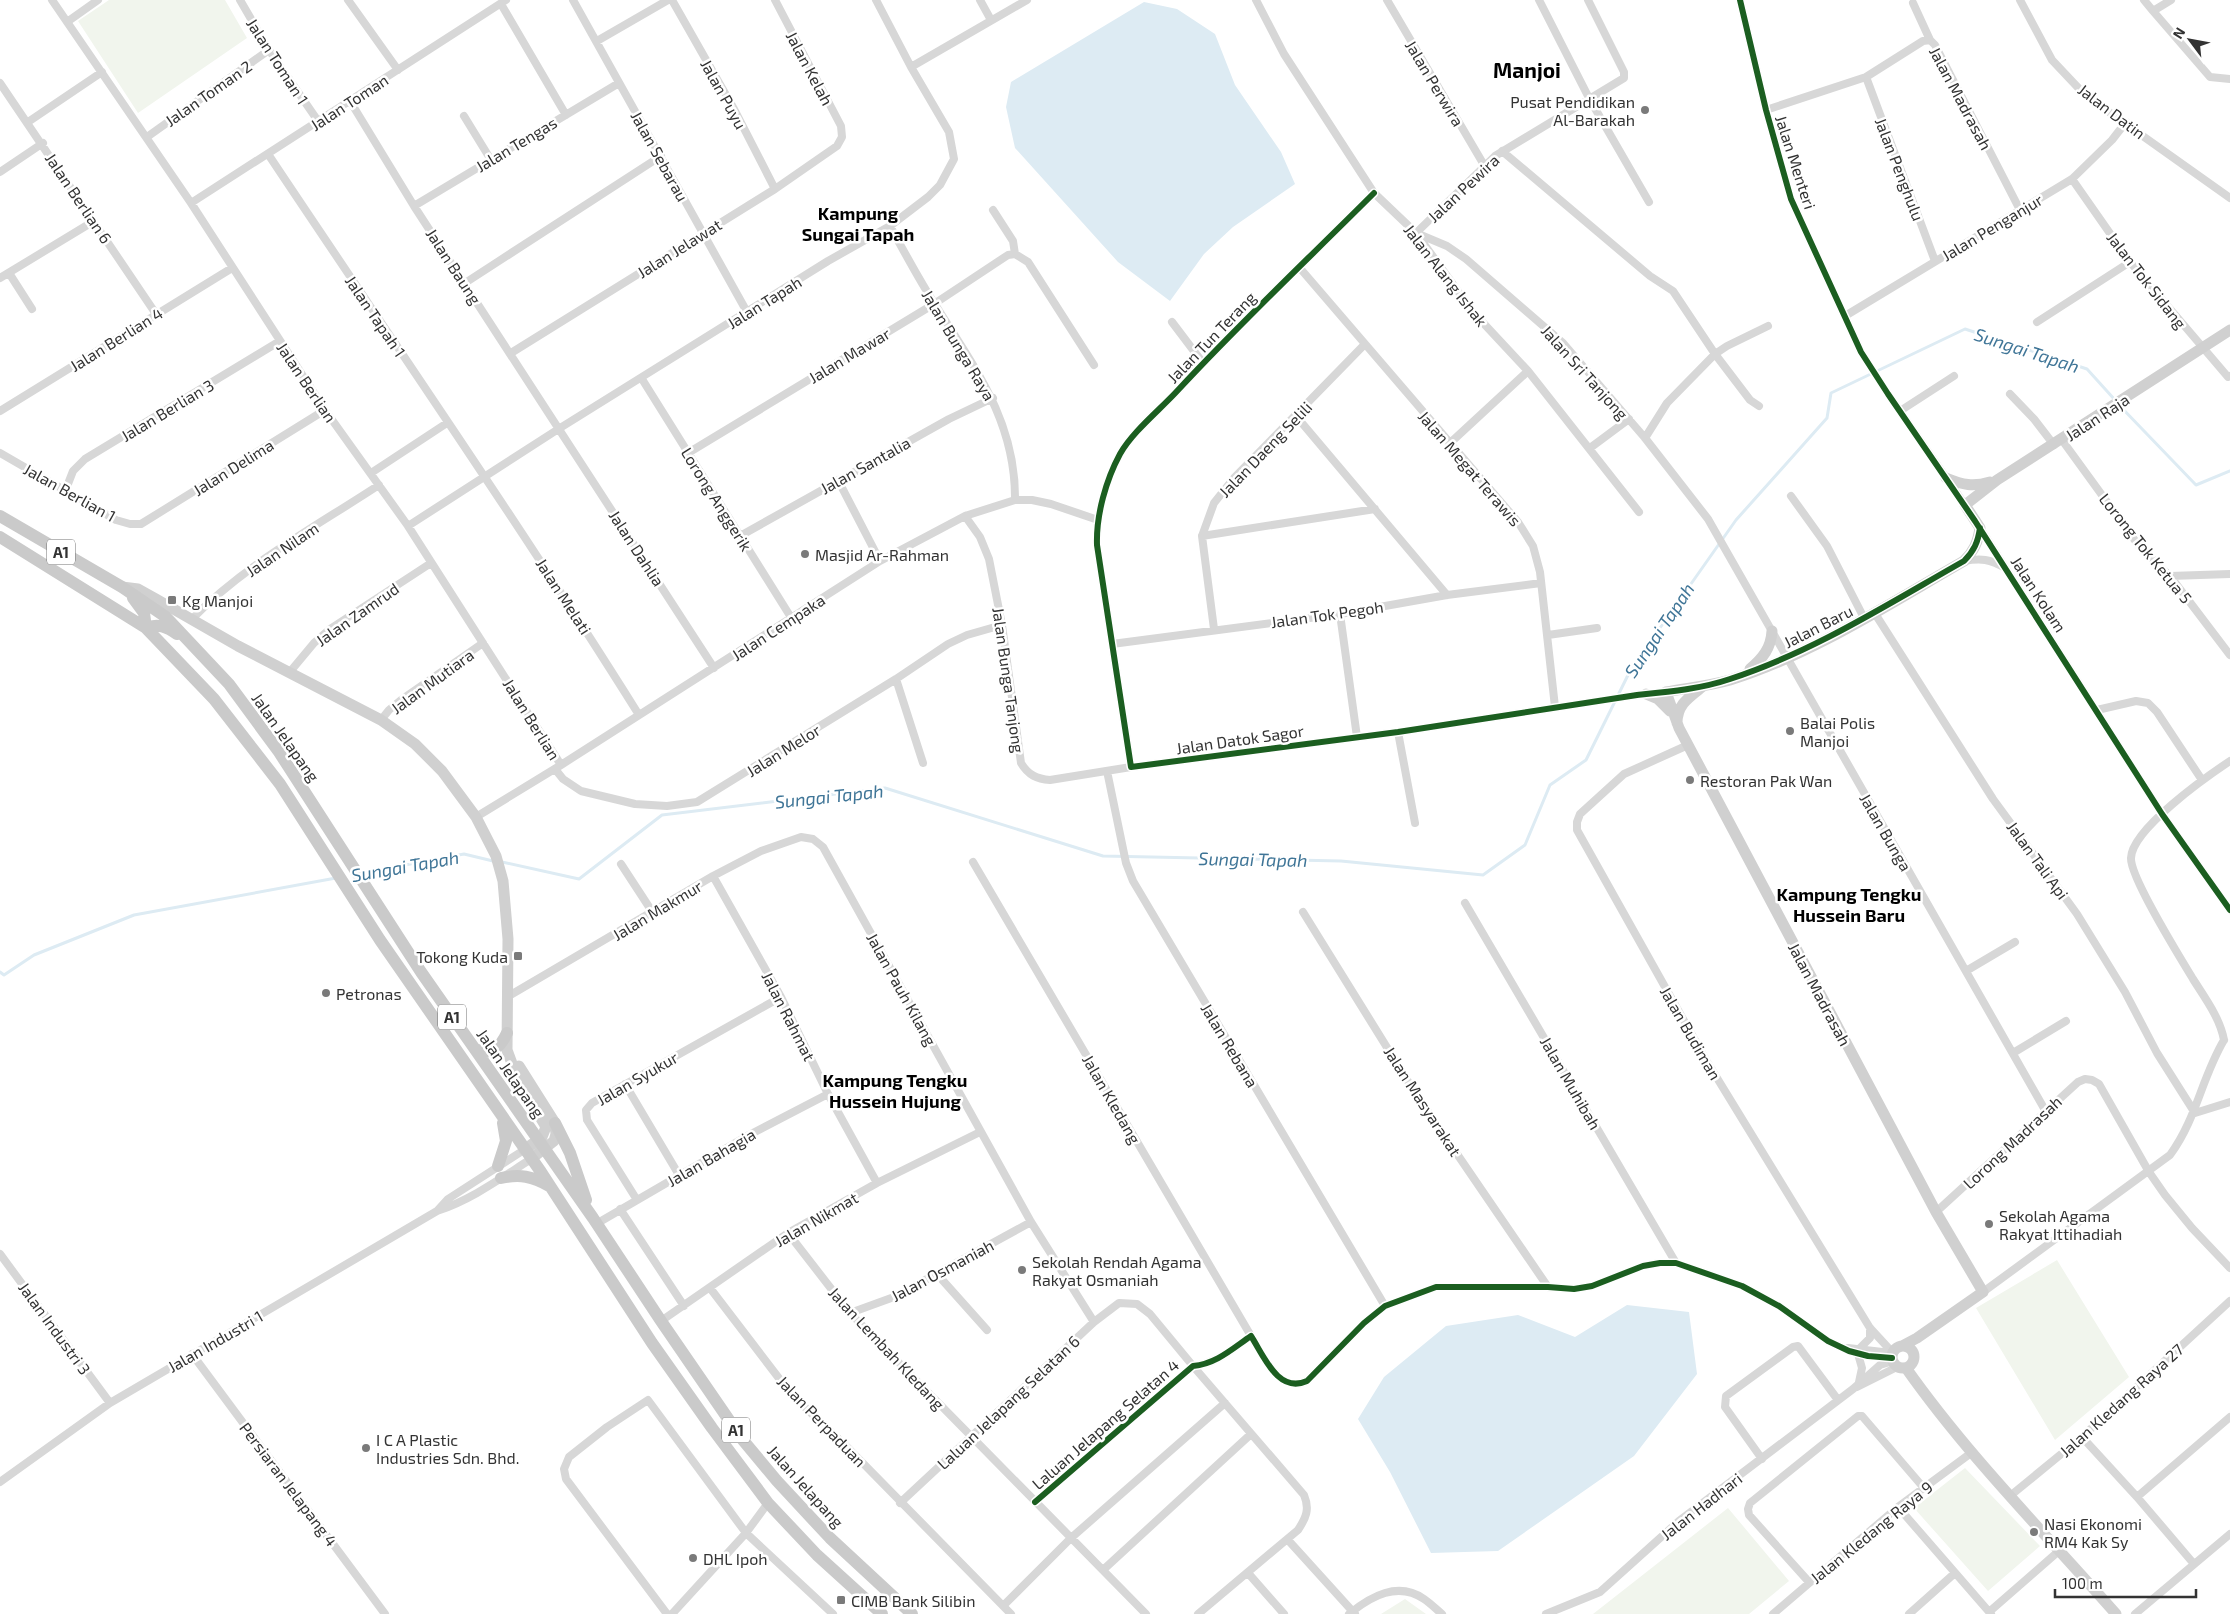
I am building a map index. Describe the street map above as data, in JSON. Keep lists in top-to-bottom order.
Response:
{
  "streets": {
    "main road": ["A1", "Jalan Jelapang"],
    "street": [
      "Jalan Toman 1",
      "Jalan Kelah",
      "Jalan Perwira",
      "Jalan Toman 2",
      "Jalan Puyu",
      "Jalan Madrasah",
      "Jalan Toman",
      "Jalan Datin",
      "Jalan Tengas",
      "Jalan Sebarau",
      "Jalan Menteri",
      "Jalan Penghulu",
      "Jalan Pewira",
      "Jalan Berlian 6",
      "Jalan Penganjur",
      "Jalan Jelawat",
      "Jalan Baung",
      "Jalan Alang Ishak",
      "Jalan Tok Sidang",
      "Jalan Tapah",
      "Jalan Tapah 1",
      "Jalan Tun Terang",
      "Jalan Berlian 4",
      "Jalan Bunga Raya",
      "Jalan Mawar",
      "Jalan Sri Tanjong",
      "Jalan Berlian",
      "Jalan Berlian 3",
      "Jalan Raja",
      "Jalan Daeng Selili",
      "Jalan Santalia",
      "Jalan Delima",
      "Jalan Megat Terawis",
      "Jalan Berlian 1",
      "Lorong Anggerik",
      "Jalan Dahlia",
      "Lorong Tok Ketua 5",
      "Jalan Nilam",
      "Jalan Kolam",
      "Jalan Melati",
      "Jalan Zamrud",
      "Jalan Tok Pegoh",
      "Jalan Baru",
      "Jalan Cempaka",
      "Jalan Bunga Tanjong",
      "Jalan Mutiara",
      "Jalan Datok Sagor",
      "Jalan Melor",
      "Jalan Bunga",
      "Jalan Tali Api",
      "Jalan Makmur",
      "Jalan Pauh Kilang",
      "Jalan Rahmat",
      "Jalan Budiman",
      "Jalan Rebana",
      "Jalan Syukur",
      "Jalan Muhibah",
      "Jalan Kledang",
      "Jalan Masyarakat",
      "Lorong Madrasah",
      "Jalan Bahagia",
      "Jalan Nikmat",
      "Jalan Osmaniah",
      "Jalan Industri 3",
      "Jalan Industri 1",
      "Jalan Lembah Kledang",
      "Jalan Kledang Raya 27",
      "Laluan Jelapang Selatan 6",
      "Jalan Perpaduan",
      "Laluan Jelapang Selatan 4",
      "Persiaran Jelapang 4",
      "Jalan Hadhari",
      "Jalan Kledang Raya 9"
    ]
  },
  "crossings": [
    ["Jalan Toman 1", "Jalan Toman 2"],
    ["Jalan Toman 1", "Jalan Toman"],
    ["Jalan Kelah", "Jalan Jelawat"],
    ["Jalan Perwira", "Jalan Pewira"],
    ["Jalan Toman 2", "Jalan Berlian"],
    ["Jalan Puyu", "Jalan Jelawat"],
    ["Jalan Madrasah", "Jalan Menteri"],
    ["Jalan Madrasah", "Jalan Penghulu"],
    ["Jalan Madrasah", "Jalan Penganjur"],
    ["Jalan Madrasah", "Jalan Baru"],
    ["Jalan Madrasah", "Jalan Budiman"],
    ["Jalan Madrasah", "Lorong Madrasah"],
    ["Jalan Toman", "Jalan Baung"],
    ["Jalan Toman", "Jalan Tapah 1"],
    ["Jalan Toman", "Jalan Berlian"],
    ["Jalan Datin", "Jalan Penganjur"],
    ["Jalan Tengas", "Jalan Sebarau"],
    ["Jalan Tengas", "Jalan Baung"],
    ["Jalan Sebarau", "Jalan Jelawat"],
    ["Jalan Sebarau", "Jalan Tapah"],
    ["Jalan Menteri", "Jalan Penganjur"],
    ["Jalan Menteri", "Jalan Kolam"],
    ["Jalan Penghulu", "Jalan Penganjur"],
    ["Jalan Pewira", "Jalan Alang Ishak"],
    ["Jalan Pewira", "Jalan Sri Tanjong"],
    ["Jalan Berlian 6", "Jalan Berlian 4"],
    ["Jalan Penganjur", "Jalan Tok Sidang"],
    ["Jalan Jelawat", "Jalan Baung"],
    ["Jalan Baung", "Jalan Tapah"],
    ["Jalan Baung", "Jalan Dahlia"],
    ["Jalan Alang Ishak", "Jalan Tun Terang"],
    ["Jalan Alang Ishak", "Jalan Sri Tanjong"],
    ["Jalan Tok Sidang", "Jalan Raja"],
    ["Jalan Tapah", "Jalan Tapah 1"],
    ["Jalan Tapah", "Jalan Bunga Raya"],
    ["Jalan Tapah", "Jalan Berlian"],
    ["Jalan Tapah", "Lorong Anggerik"],
    ["Jalan Tapah", "Jalan Dahlia"],
    ["Jalan Tapah", "Jalan Melati"],
    ["Jalan Tapah 1", "Jalan Melati"],
    ["Jalan Tun Terang", "Jalan Megat Terawis"],
    ["Jalan Tun Terang", "Jalan Cempaka"],
    ["Jalan Berlian 4", "Jalan Berlian"],
    ["Jalan Bunga Raya", "Jalan Mawar"],
    ["Jalan Bunga Raya", "Jalan Santalia"],
    ["Jalan Bunga Raya", "Jalan Cempaka"],
    ["Jalan Mawar", "Lorong Anggerik"],
    ["Jalan Sri Tanjong", "Jalan Bunga"],
    ["Jalan Berlian", "Jalan Berlian 3"],
    ["Jalan Berlian", "Jalan Delima"],
    ["Jalan Berlian", "Jalan Nilam"],
    ["Jalan Berlian", "Jalan Zamrud"],
    ["Jalan Berlian", "Jalan Cempaka"],
    ["Jalan Berlian", "Jalan Mutiara"],
    ["Jalan Berlian", "Jalan Melor"],
    ["Jalan Berlian 3", "Jalan Berlian 1"],
    ["Jalan Raja", "Lorong Tok Ketua 5"],
    ["Jalan Raja", "Jalan Kolam"],
    ["Jalan Raja", "Jalan Baru"],
    ["Jalan Daeng Selili", "Jalan Megat Terawis"],
    ["Jalan Daeng Selili", "Jalan Tok Pegoh"],
    ["Jalan Santalia", "Lorong Anggerik"],
    ["Jalan Delima", "Jalan Berlian 1"],
    ["Jalan Megat Terawis", "Jalan Tok Pegoh"],
    ["Jalan Megat Terawis", "Jalan Datok Sagor"],
    ["Lorong Anggerik", "Jalan Cempaka"],
    ["Jalan Dahlia", "Jalan Cempaka"],
    ["Jalan Kolam", "Jalan Baru"],
    ["Jalan Melati", "Jalan Cempaka"],
    ["Jalan Baru", "Jalan Datok Sagor"],
    ["Jalan Baru", "Jalan Bunga"],
    ["Jalan Baru", "Jalan Tali Api"],
    ["Jalan Cempaka", "Jalan Bunga Tanjong"],
    ["Jalan Cempaka", "Jalan Melor"],
    ["Jalan Bunga Tanjong", "Jalan Datok Sagor"],
    ["Jalan Bunga Tanjong", "Jalan Melor"],
    ["Jalan Bunga Tanjong", "Jalan Rebana"],
    ["Jalan Jelapang", "Jalan Bahagia"],
    ["Jalan Jelapang", "Jalan Nikmat"],
    ["Jalan Jelapang", "Jalan Industri 1"],
    ["Jalan Bunga", "Lorong Madrasah"],
    ["Jalan Makmur", "Jalan Pauh Kilang"],
    ["Jalan Makmur", "Jalan Rahmat"],
    ["Jalan Pauh Kilang", "Jalan Nikmat"],
    ["Jalan Pauh Kilang", "Jalan Osmaniah"],
    ["Jalan Pauh Kilang", "Laluan Jelapang Selatan 6"],
    ["Jalan Rahmat", "Jalan Syukur"],
    ["Jalan Rahmat", "Jalan Bahagia"],
    ["Jalan Rahmat", "Jalan Nikmat"],
    ["Jalan Budiman", "Jalan Hadhari"],
    ["Jalan Rebana", "Jalan Kledang"],
    ["Jalan Syukur", "Jalan Bahagia"],
    ["Jalan Nikmat", "Jalan Lembah Kledang"],
    ["Jalan Nikmat", "Jalan Perpaduan"],
    ["Jalan Osmaniah", "Jalan Lembah Kledang"],
    ["Jalan Industri 3", "Jalan Industri 1"],
    ["Jalan Industri 1", "Persiaran Jelapang 4"],
    ["Jalan Lembah Kledang", "Laluan Jelapang Selatan 6"],
    ["Jalan Lembah Kledang", "Laluan Jelapang Selatan 4"],
    ["Laluan Jelapang Selatan 6", "Jalan Perpaduan"],
    ["Laluan Jelapang Selatan 6", "Laluan Jelapang Selatan 4"]
  ],
  "districts": [
    "Manjoi",
    "Kampung Sungai Tapah",
    "Kampung Tengku Hussein Baru",
    "Kampung Tengku Hussein Hujung"
  ],
  "water": ["Sungai Tapah"],
  "places": {
    "other": [
      "Pusat Pendidikan Al-Barakah",
      "Masjid Ar-Rahman",
      "Balai Polis Manjoi",
      "Restoran Pak Wan",
      "Petronas",
      "Sekolah Agama Rakyat Ittihadiah",
      "Sekolah Rendah Agama Rakyat Osmaniah",
      "I C A Plastic Industries Sdn. Bhd.",
      "Nasi Ekonomi RM4 Kak Sy",
      "DHL Ipoh"
    ],
    "transit": ["Kg Manjoi", "Tokong Kuda", "CIMB Bank Silibin"]
  },
  "scale_bar": "100 m",
  "north": "top left"
}
